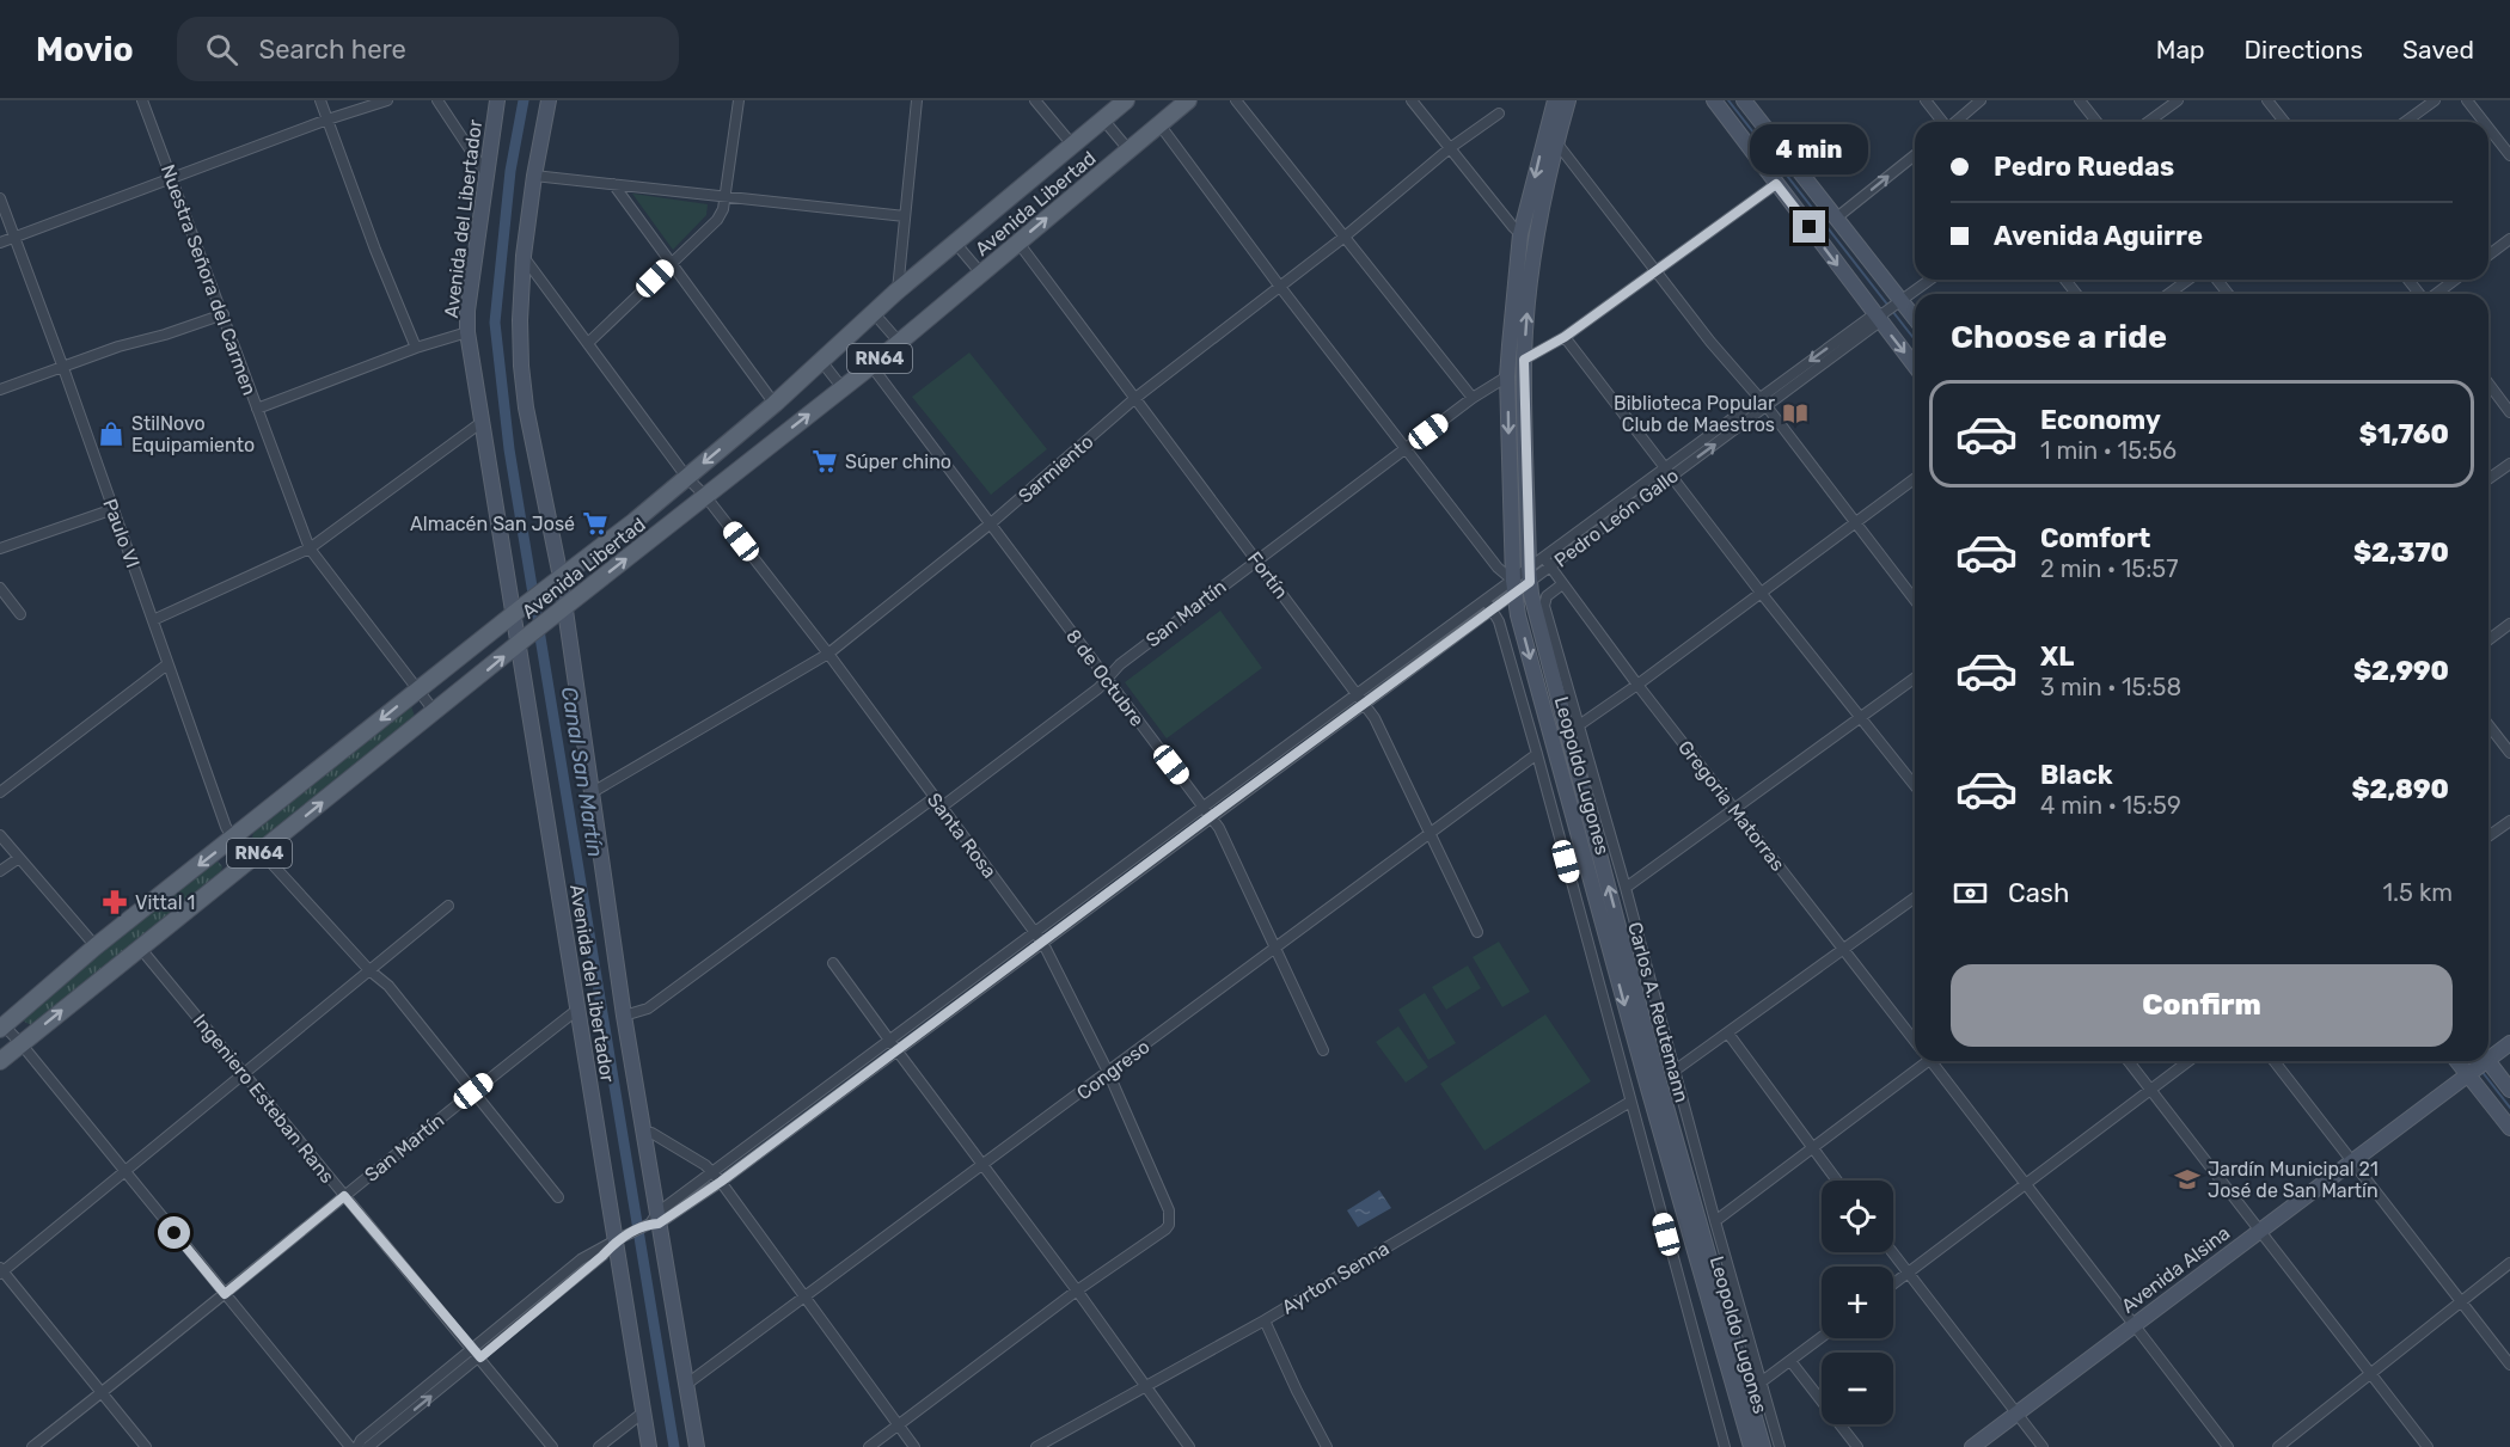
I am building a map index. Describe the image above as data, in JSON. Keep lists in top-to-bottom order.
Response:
{
  "streets": {
    "main road": [
      "Avenida Libertad",
      "Avenida del Libertador",
      "RN64",
      "Leopoldo Lugones",
      "Avenida Alsina"
    ],
    "street": [
      "Nuestra Señora del Carmen",
      "Sarmiento",
      "Pedro León Gallo",
      "Paulo VI",
      "Fortín",
      "San Martín",
      "8 de Octubre",
      "Gregoria Matorras",
      "Santa Rosa",
      "Carlos A. Reutemann",
      "Congreso",
      "Ingeniero Esteban Rans",
      "Ayrton Senna"
    ]
  },
  "crossings": [
    ["Avenida Libertad", "Avenida del Libertador"],
    ["Avenida Libertad", "Nuestra Señora del Carmen"],
    ["Avenida Libertad", "Paulo VI"],
    ["Avenida Libertad", "Fortín"],
    ["Avenida Libertad", "8 de Octubre"],
    ["Avenida Libertad", "Santa Rosa"],
    ["Avenida Libertad", "Ingeniero Esteban Rans"],
    ["Avenida del Libertador", "Sarmiento"],
    ["Avenida del Libertador", "Pedro León Gallo"],
    ["Avenida del Libertador", "San Martín"],
    ["Avenida del Libertador", "Santa Rosa"],
    ["Avenida del Libertador", "Congreso"],
    ["Sarmiento", "Fortín"],
    ["Sarmiento", "8 de Octubre"],
    ["Sarmiento", "Santa Rosa"],
    ["Pedro León Gallo", "Fortín"],
    ["Pedro León Gallo", "8 de Octubre"],
    ["Pedro León Gallo", "Leopoldo Lugones"],
    ["Pedro León Gallo", "Gregoria Matorras"],
    ["Pedro León Gallo", "Santa Rosa"],
    ["Pedro León Gallo", "Ingeniero Esteban Rans"],
    ["Fortín", "San Martín"],
    ["Fortín", "Congreso"],
    ["San Martín", "8 de Octubre"],
    ["San Martín", "Leopoldo Lugones"],
    ["San Martín", "Santa Rosa"],
    ["San Martín", "Ingeniero Esteban Rans"],
    ["8 de Octubre", "Congreso"],
    ["Gregoria Matorras", "Carlos A. Reutemann"],
    ["Gregoria Matorras", "Avenida Alsina"],
    ["Santa Rosa", "Congreso"]
  ],
  "water": ["Canal San Martín"],
  "places": {
    "library": ["Biblioteca Popular Club de Maestros"],
    "shop": ["StilNovo Equipamiento"],
    "supermarket": ["Súper chino", "Almacén San José"],
    "pharmacy": ["Vittal 1"],
    "school or university": ["Jardín Municipal 21 José de San Martín"]
  },
  "page": {
    "header": "Movio",
    "search": "Search here",
    "nav": ["Map", "Directions", "Saved"],
    "banner": ["Pedro Ruedas", "Avenida Aguirre"],
    "bubble": "4 min",
    "heading": "Choose a ride",
    "list": [
      {
        "name": "Economy",
        "note": "1 min · 15:56",
        "value": "$1,760"
      },
      {
        "name": "Comfort",
        "note": "2 min · 15:57",
        "value": "$2,370"
      },
      {
        "name": "XL",
        "note": "3 min · 15:58",
        "value": "$2,990"
      },
      {
        "name": "Black",
        "note": "4 min · 15:59",
        "value": "$2,890"
      }
    ],
    "pay": ["Cash", "1.5 km"],
    "buttons": "Confirm",
    "map_buttons": ["+", "−"]
  }
}
